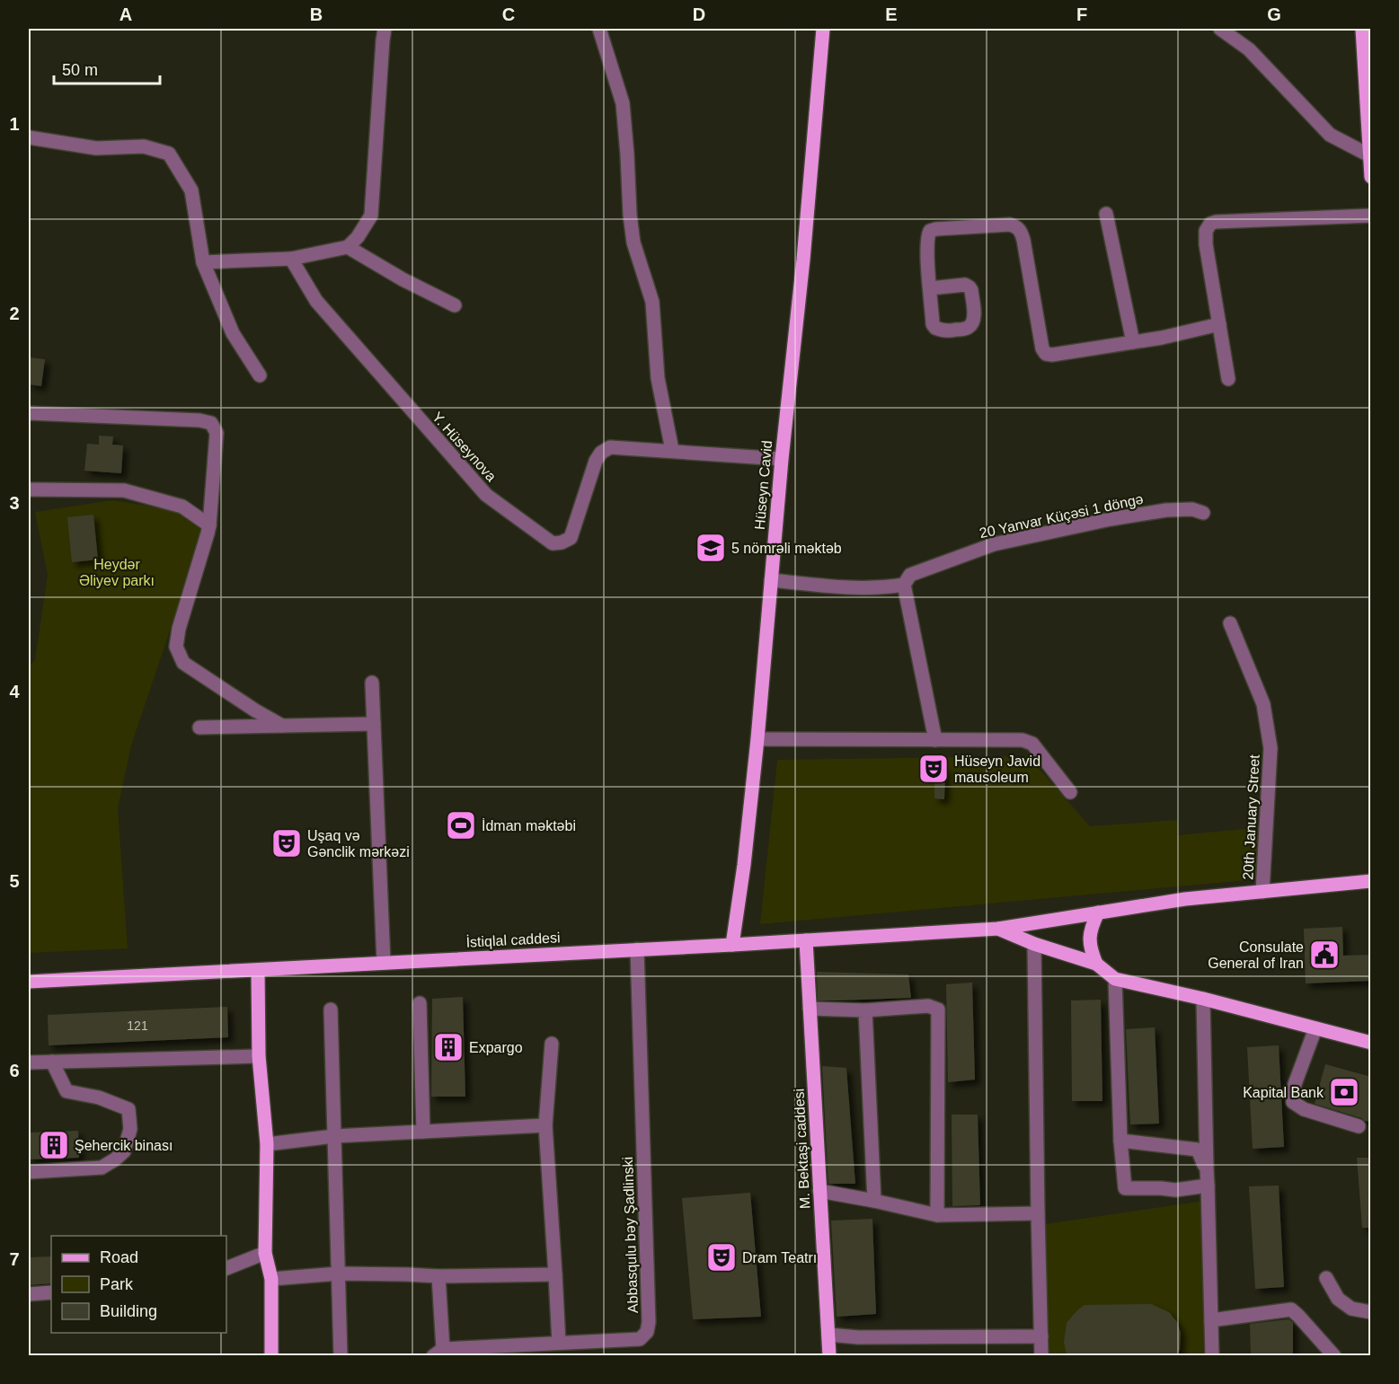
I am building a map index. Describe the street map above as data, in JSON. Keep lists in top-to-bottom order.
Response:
{
  "streets": {
    "main road": ["Hüseyn Cavid", "İstiqlal caddesi", "M. Bektaşi caddesi"],
    "street": [
      "Y. Hüseynova",
      "20 Yanvar Küçəsi 1 döngə",
      "20th January Street",
      "Abbasqulu bəy Şadlinski"
    ]
  },
  "crossings": [
    ["Y. Hüseynova", "Hüseyn Cavid"],
    ["Hüseyn Cavid", "İstiqlal caddesi"],
    ["20th January Street", "İstiqlal caddesi"],
    ["İstiqlal caddesi", "M. Bektaşi caddesi"],
    ["İstiqlal caddesi", "Abbasqulu bəy Şadlinski"]
  ],
  "parks": ["Heydər Əliyev parkı"],
  "places": {
    "school or university": ["5 nömrəli məktəb"],
    "theatre": ["Hüseyn Javid mausoleum", "Uşaq və Gənclik mərkəzi", "Dram Teatrı"],
    "sports": ["İdman məktəbi"],
    "public building": ["Consulate General of Iran"],
    "building": ["Expargo", "Şehercik binası"],
    "bank": ["Kapital Bank"]
  },
  "house_numbers": ["121"],
  "legend": ["Road", "Park", "Building"],
  "scale_bar": "50 m",
  "grid": {
    "columns": [
      "A",
      "B",
      "C",
      "D",
      "E",
      "F",
      "G"
    ],
    "rows": [
      "1",
      "2",
      "3",
      "4",
      "5",
      "6",
      "7"
    ]
  }
}
